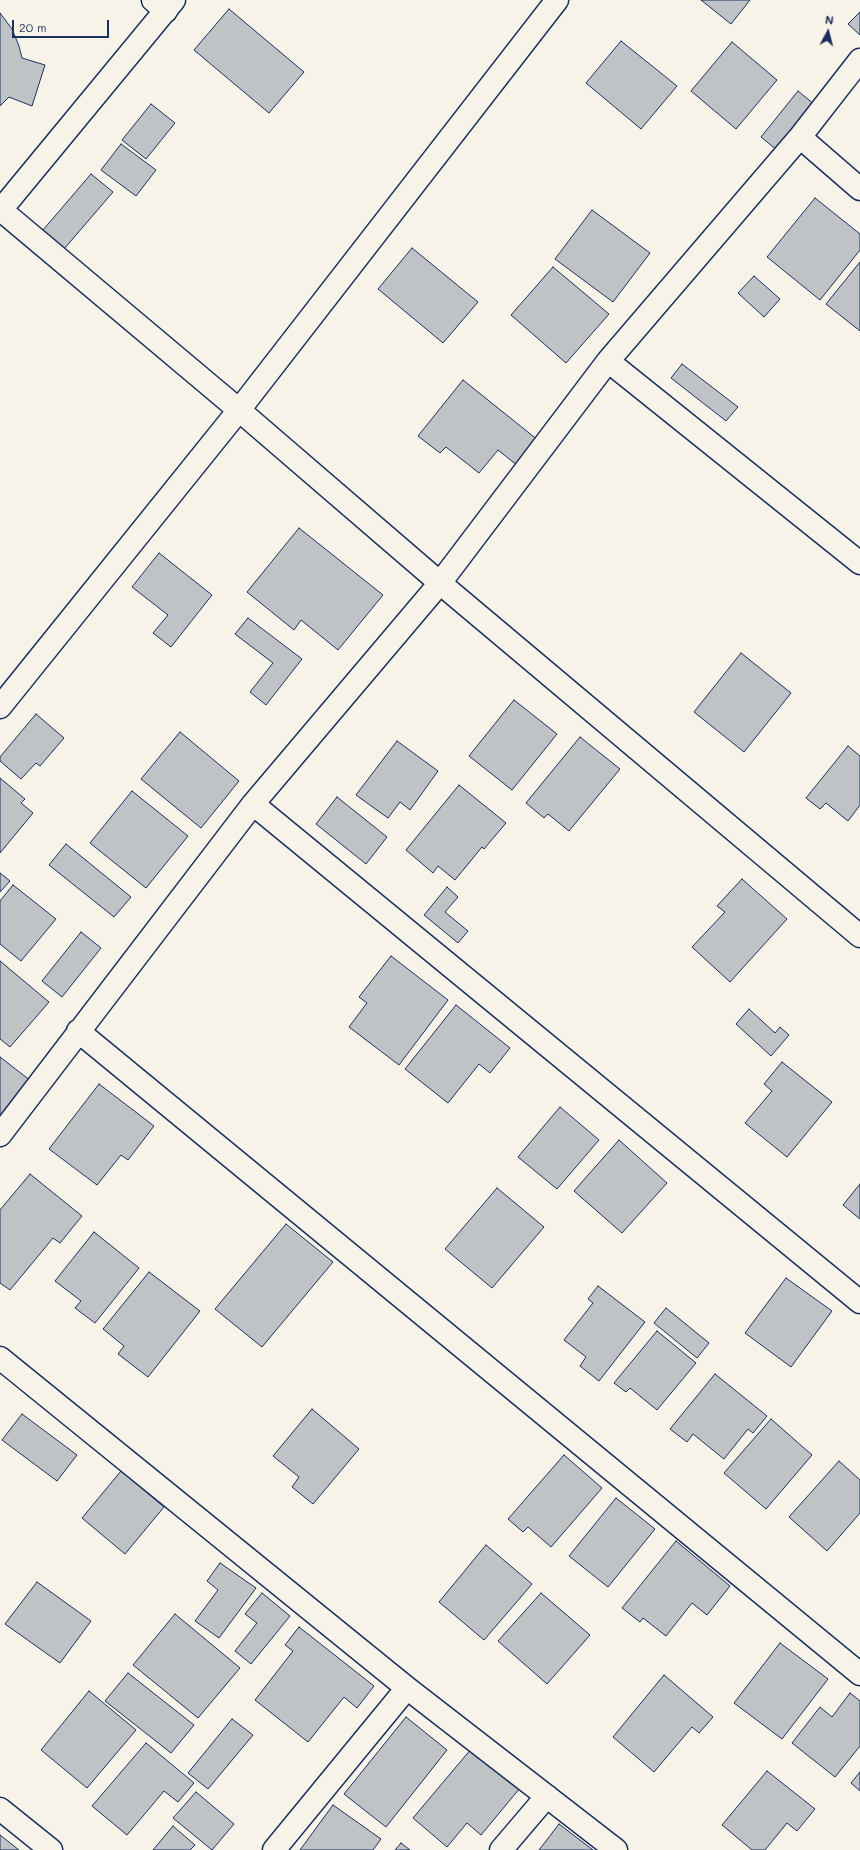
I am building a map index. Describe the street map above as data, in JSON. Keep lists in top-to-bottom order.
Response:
{
  "scale_bar": "20 m",
  "north": "top"
}
